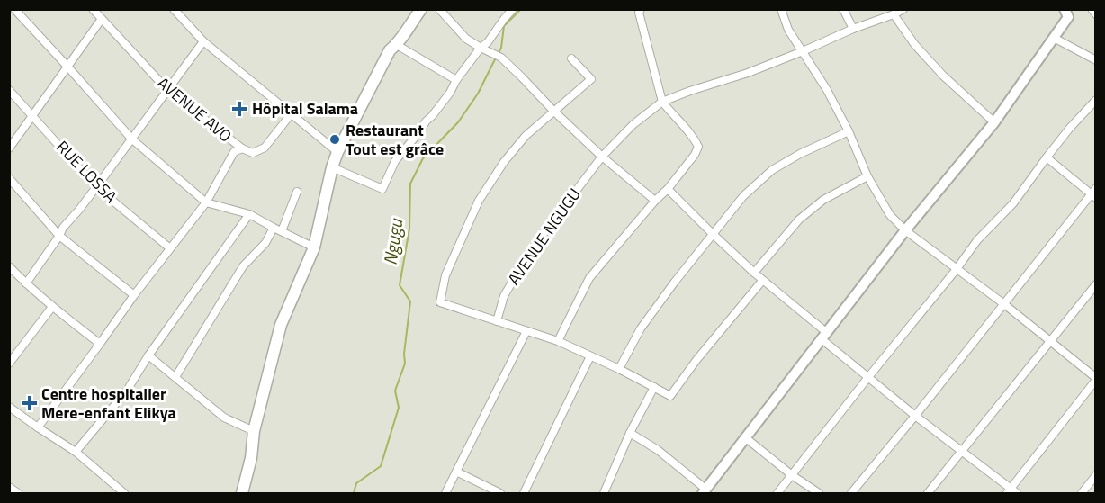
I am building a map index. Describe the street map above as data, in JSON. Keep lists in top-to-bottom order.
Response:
{
  "streets": {
    "street": ["AVENUE AVO", "RUE LOSSA", "AVENUE NGUGU"]
  },
  "water": ["Ngugu"],
  "places": {
    "health": ["Hôpital Salama", "Centre hospitalier Mere-enfant Elikya"],
    "other": ["Restaurant Tout est grâce"]
  }
}
